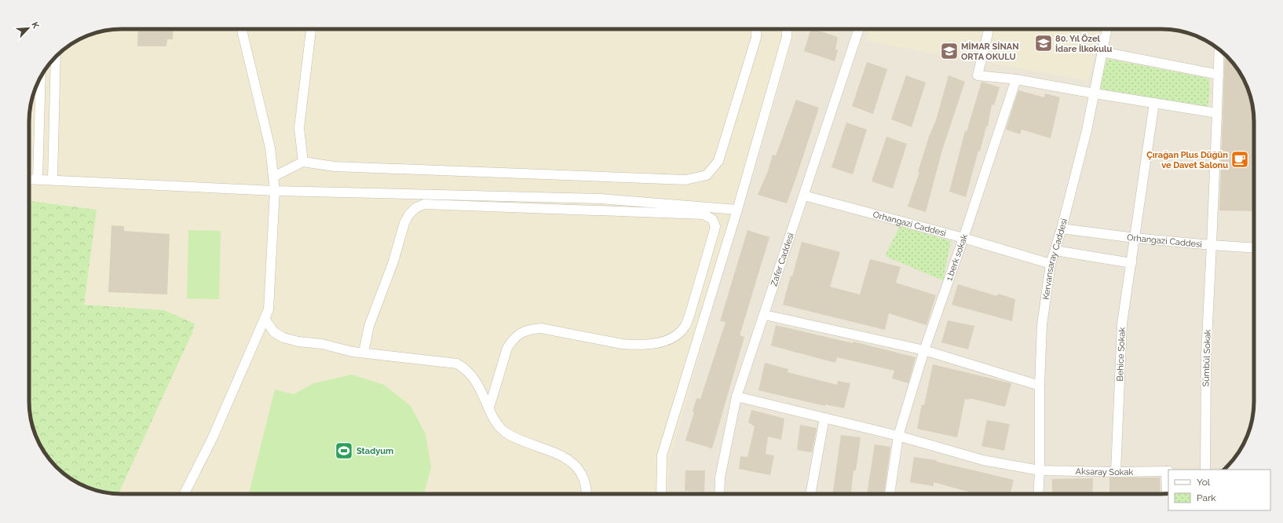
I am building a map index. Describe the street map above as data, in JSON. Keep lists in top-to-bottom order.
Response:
{
  "streets": {
    "street": [
      "Orhangazi Caddesi",
      "1.berk sokak",
      "Kervansaray Caddesi",
      "Zafer Caddesi",
      "Behice Sokak",
      "Sümbül Sokak",
      "Aksaray Sokak"
    ]
  },
  "crossings": [
    ["Orhangazi Caddesi", "1.berk sokak"],
    ["Orhangazi Caddesi", "Kervansaray Caddesi"],
    ["Orhangazi Caddesi", "Zafer Caddesi"],
    ["Orhangazi Caddesi", "Behice Sokak"],
    ["Orhangazi Caddesi", "Sümbül Sokak"],
    ["1.berk sokak", "Aksaray Sokak"],
    ["Kervansaray Caddesi", "Aksaray Sokak"],
    ["Zafer Caddesi", "Aksaray Sokak"],
    ["Behice Sokak", "Aksaray Sokak"]
  ],
  "places": {
    "school or university": ["80. Yıl Özel İdare İlkokulu", "MİMAR SİNAN ORTA OKULU"],
    "cafe": ["Çırağan Plus Düğün ve Davet Salonu"],
    "sports": ["Stadyum"]
  },
  "legend": ["Yol", "Park"],
  "north": "top right"
}
